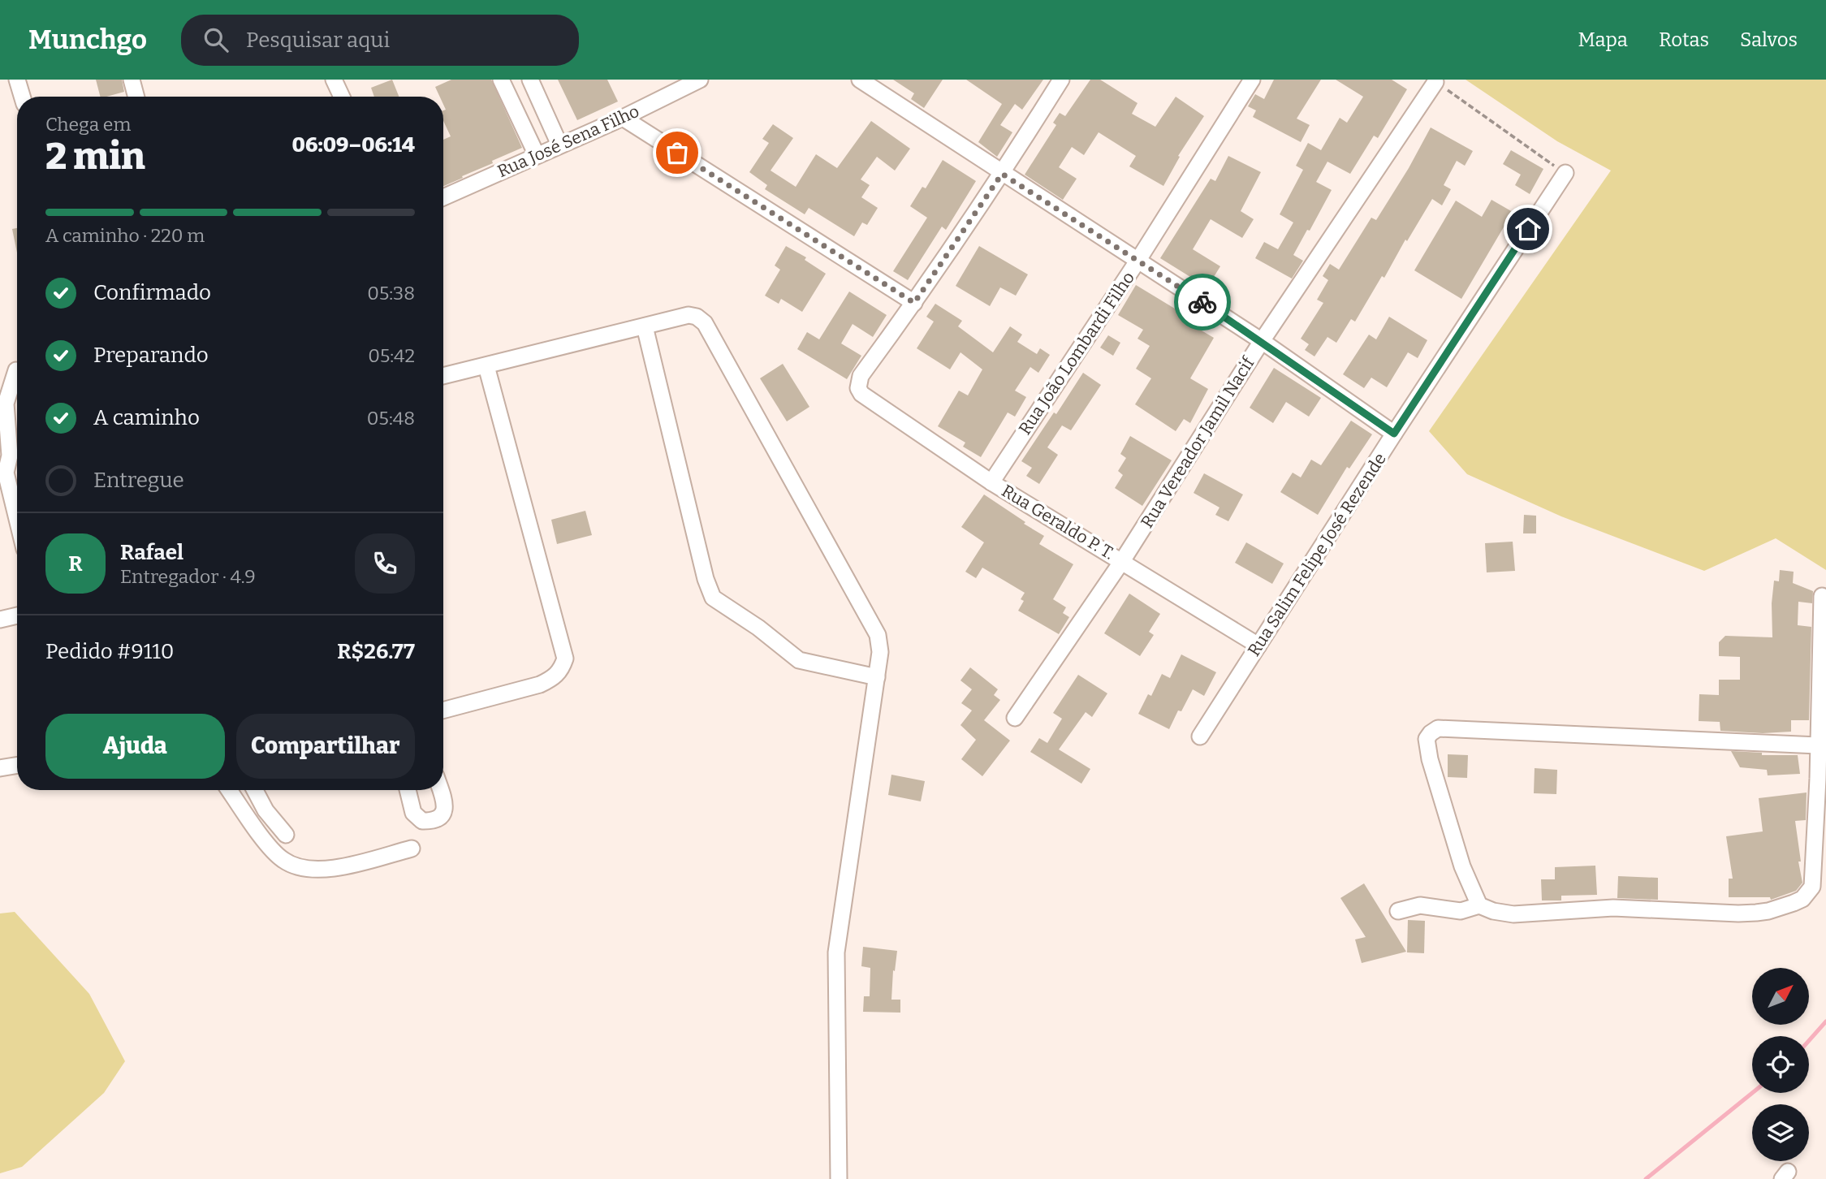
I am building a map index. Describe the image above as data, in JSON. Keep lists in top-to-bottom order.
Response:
{
  "streets": {
    "street": [
      "Rua José Sena Filho",
      "Rua João Lombardi Filho",
      "Rua Vereador Jamil Nacif",
      "Rua Geraldo P. T.",
      "Rua Salim Felipe José Rezende"
    ]
  },
  "crossings": [
    ["Rua João Lombardi Filho", "Rua Geraldo P. T."],
    ["Rua Vereador Jamil Nacif", "Rua Geraldo P. T."],
    ["Rua Geraldo P. T.", "Rua Salim Felipe José Rezende"]
  ],
  "north": "top right",
  "page": {
    "header": "Munchgo",
    "search": "Pesquisar aqui",
    "nav": ["Mapa", "Rotas", "Salvos"],
    "heading": ["2 min", "Chega em", "06:09–06:14"],
    "panel": [
      "Rafael",
      "Entregador · 4.9",
      "Pedido #9110",
      "R$26.77"
    ],
    "bar": "A caminho · 220 m",
    "list": [
      ["Confirmado", "05:38"],
      ["Preparando", "05:42"],
      ["A caminho", "05:48"],
      "Entregue"
    ],
    "round": "R",
    "buttons": ["Ajuda", "Compartilhar"]
  }
}
